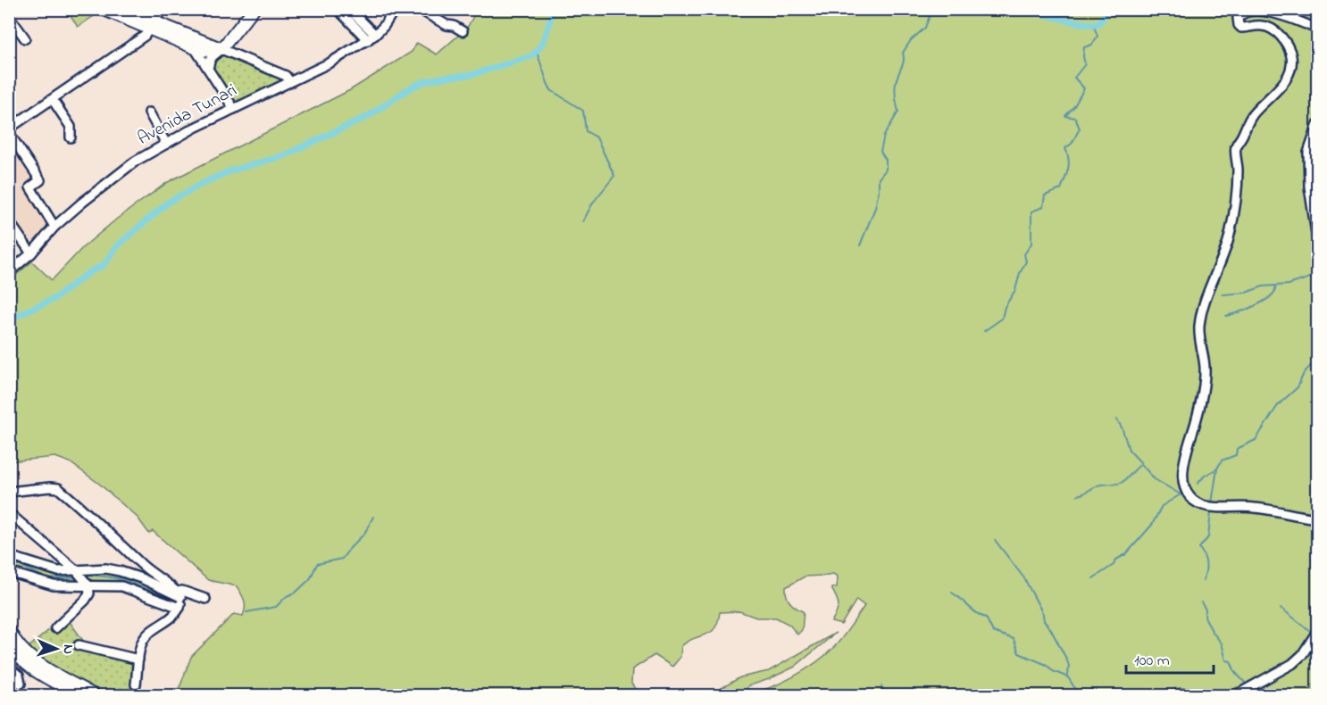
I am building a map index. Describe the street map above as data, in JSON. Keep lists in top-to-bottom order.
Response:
{
  "streets": {
    "street": ["Avenida Tunari"]
  },
  "scale_bar": "100 m",
  "north": "right"
}
